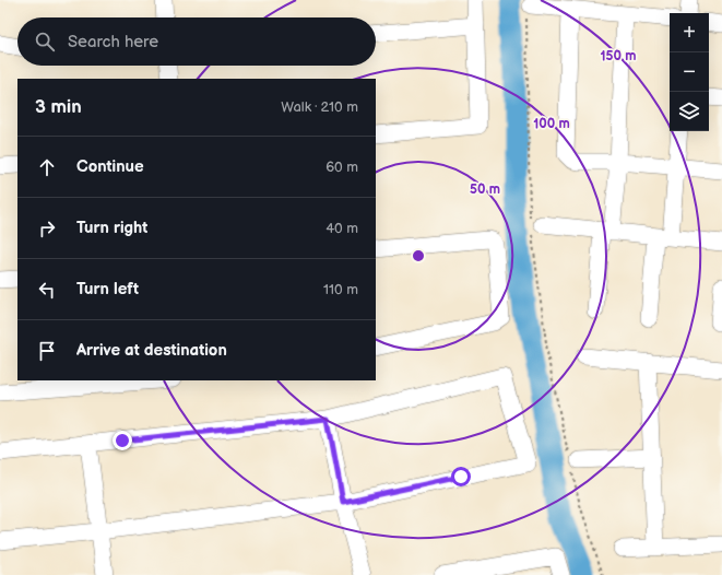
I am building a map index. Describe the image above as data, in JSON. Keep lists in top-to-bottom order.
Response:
{
  "page": {
    "map_buttons": ["+", "−"],
    "search": "Search here",
    "heading": ["3 min", "Walk · 210 m"],
    "list": [
      ["Continue", "60 m"],
      ["Turn right", "40 m"],
      ["Turn left", "110 m"],
      "Arrive at destination"
    ]
  },
  "rings": ["150 m", "100 m", "50 m"]
}
